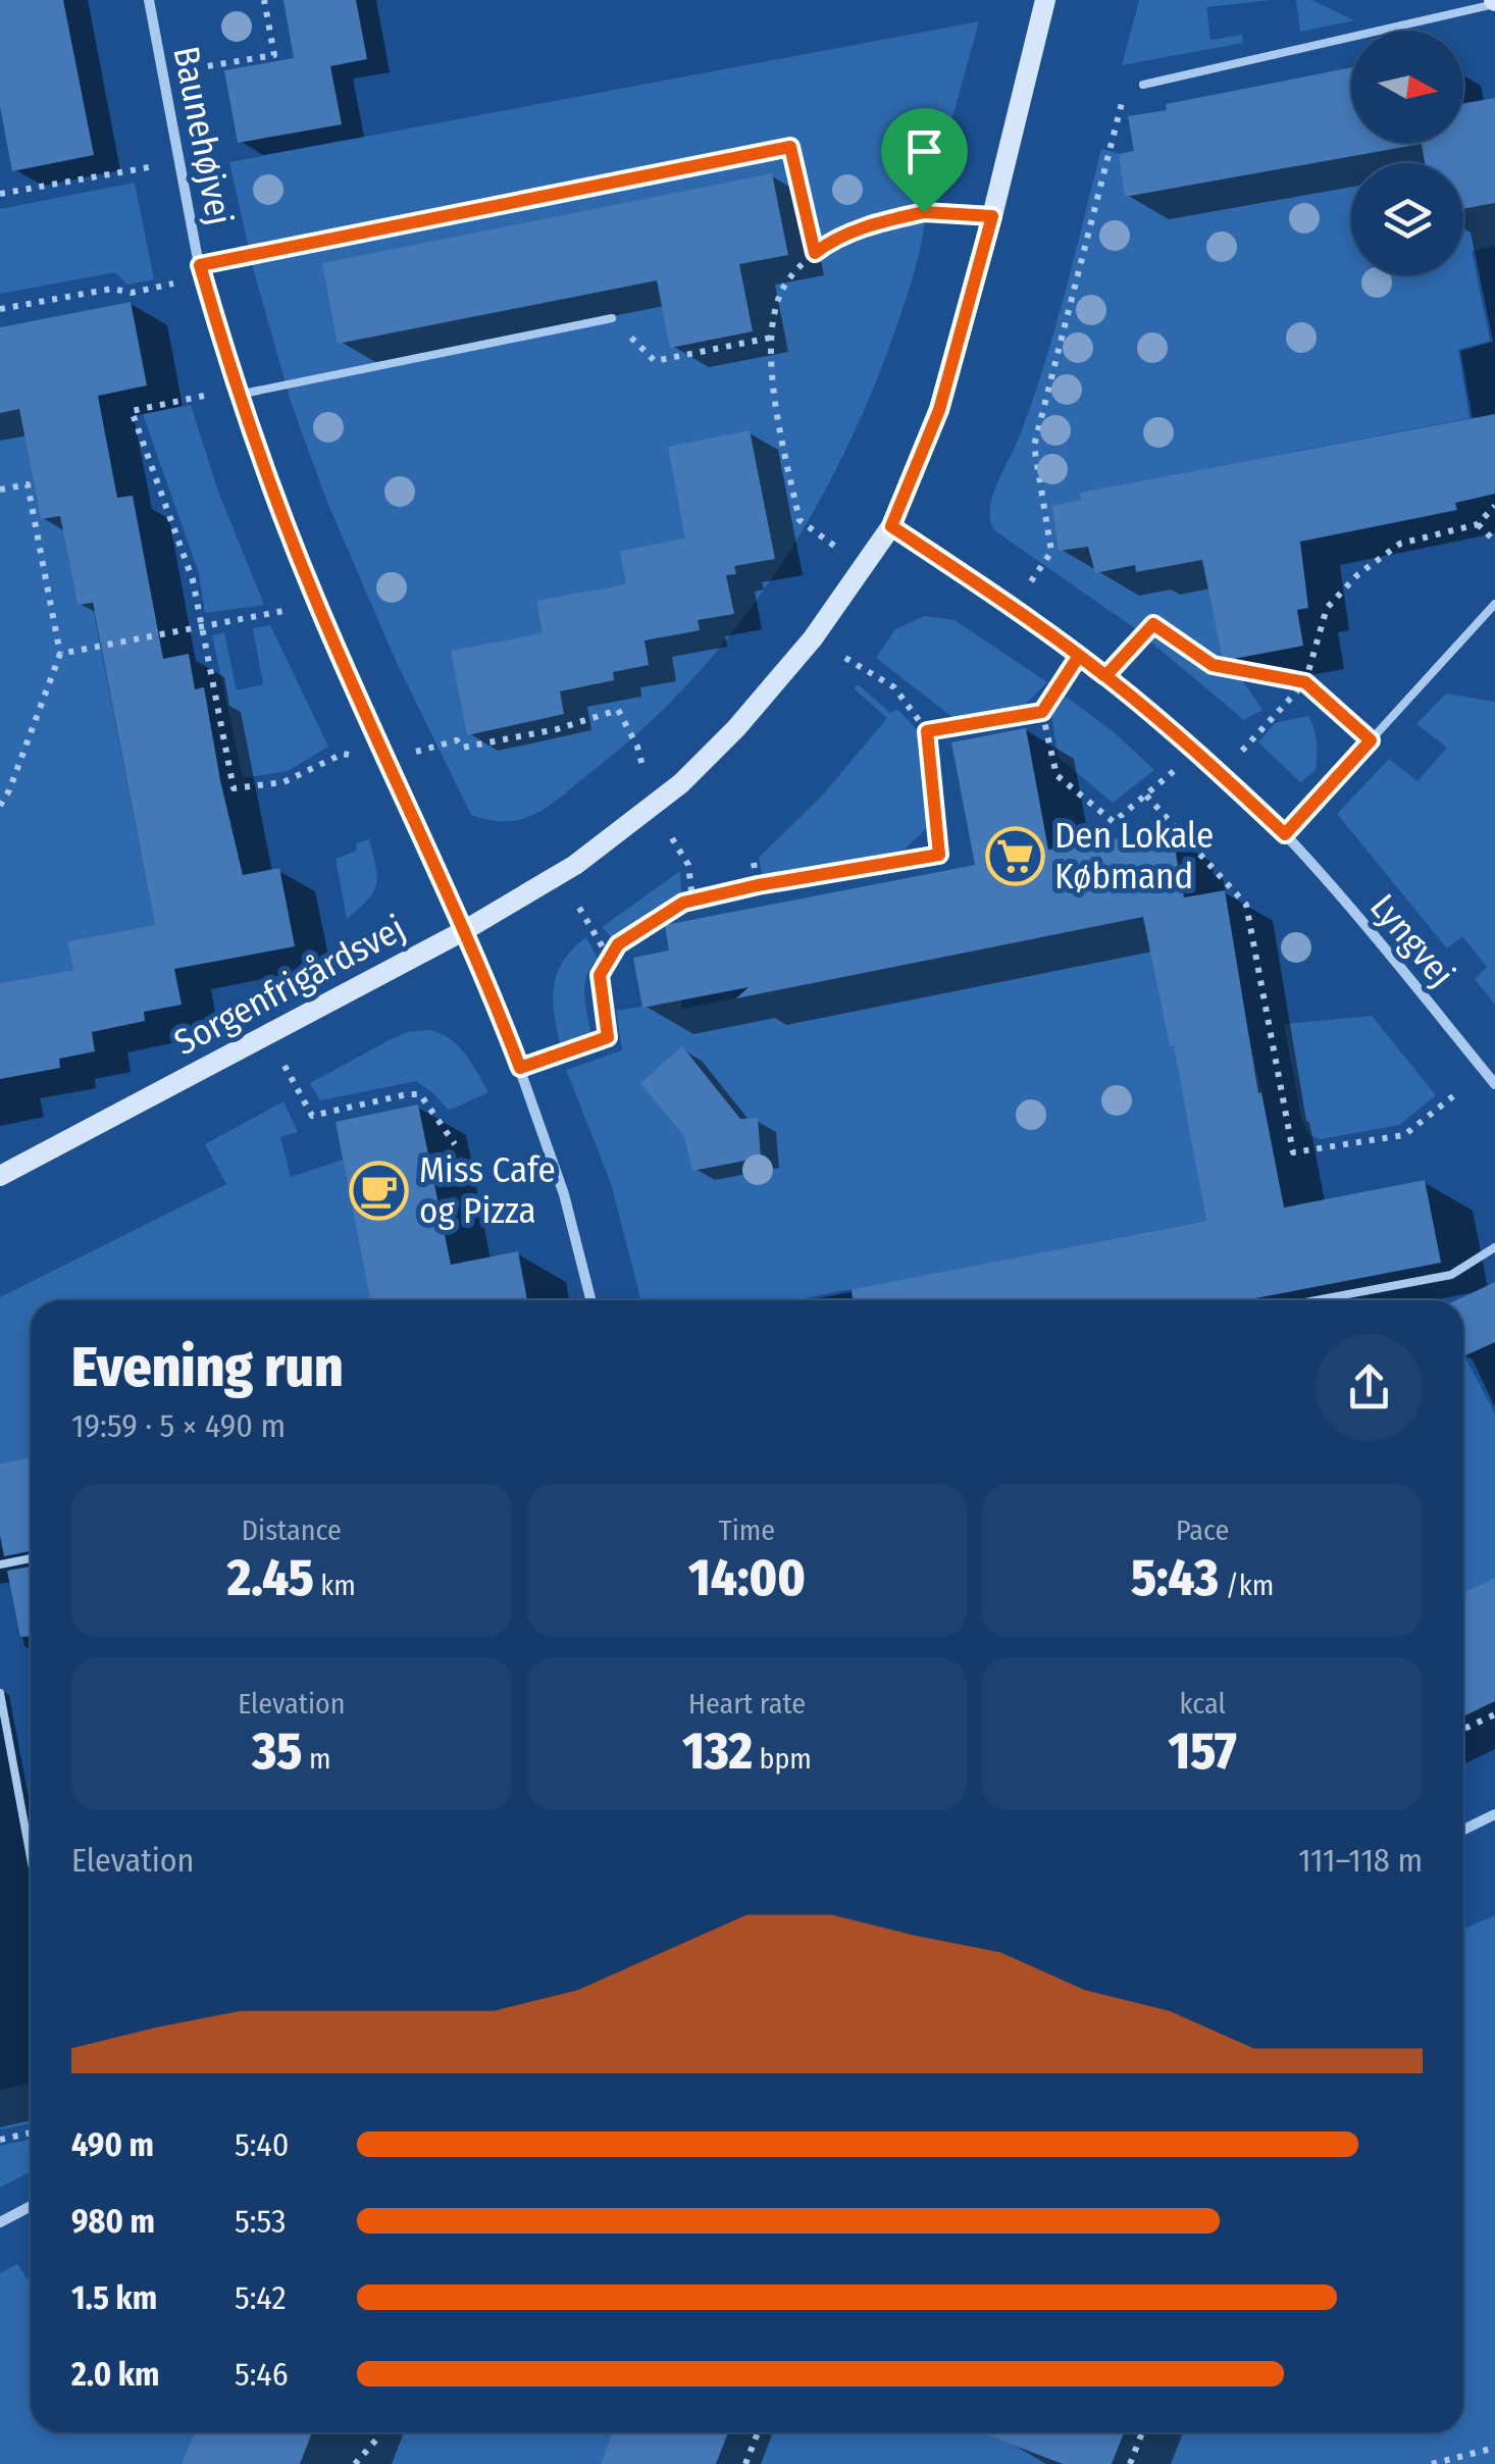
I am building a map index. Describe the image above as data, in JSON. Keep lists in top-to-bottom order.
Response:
{
  "streets": {
    "street": ["Baunehøjvej", "Lyngvej", "Sorgenfrigårdsvej"]
  },
  "crossings": [
    ["Baunehøjvej", "Sorgenfrigårdsvej"],
    ["Lyngvej", "Sorgenfrigårdsvej"]
  ],
  "places": {
    "supermarket": ["Den Lokale Købmand"],
    "cafe": ["Miss Cafe og Pizza"]
  },
  "north": "right",
  "page": {
    "heading": ["Evening run", "19:59 · 5 × 490 m"],
    "stats": [
      ["Distance", "2.45 km"],
      ["Time", "14:00"],
      ["Pace", "5:43 /km"],
      ["Elevation", "35 m"],
      ["Heart rate", "132 bpm"],
      ["kcal", "157"]
    ],
    "chart": ["Elevation", "111–118 m"],
    "list": [
      {
        "name": "490 m",
        "note": "5:40"
      },
      {
        "name": "980 m",
        "note": "5:53"
      },
      {
        "name": "1.5 km",
        "note": "5:42"
      },
      {
        "name": "2.0 km",
        "note": "5:46"
      }
    ]
  }
}
